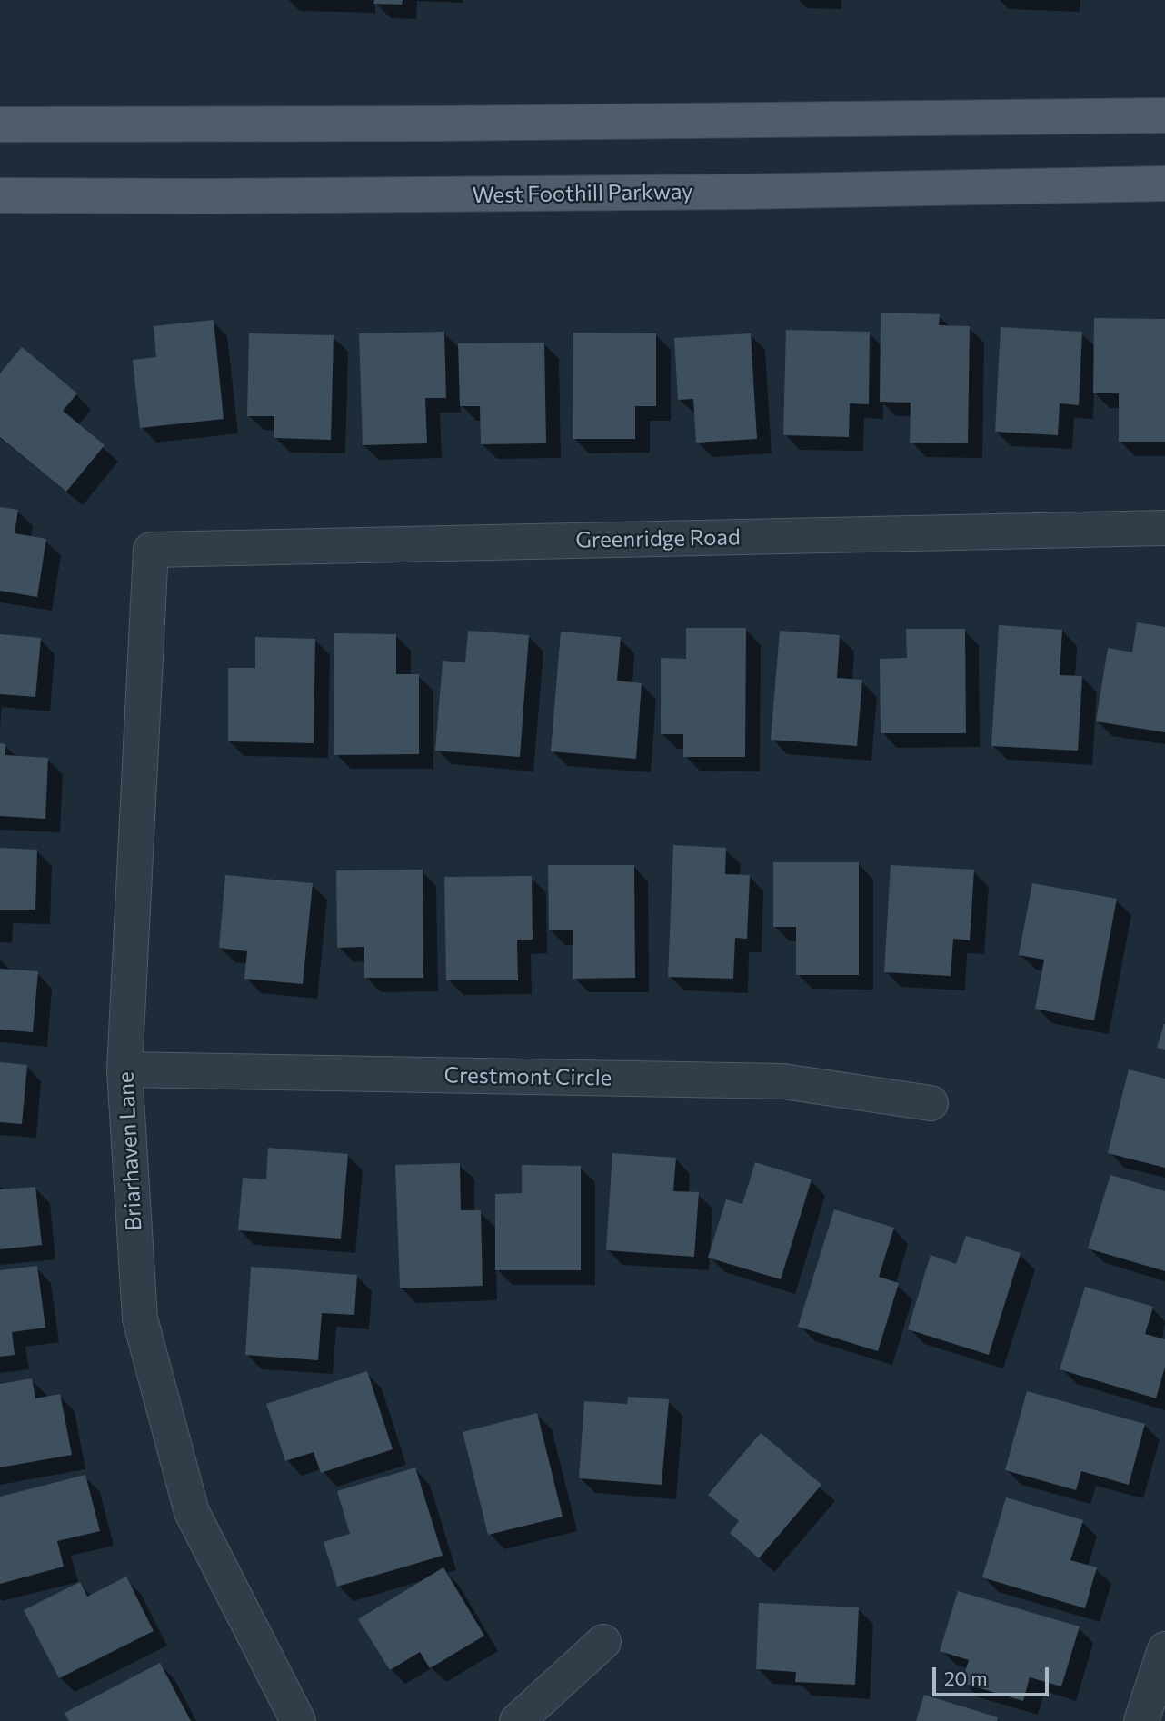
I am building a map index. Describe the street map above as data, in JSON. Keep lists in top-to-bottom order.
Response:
{
  "streets": {
    "main road": ["West Foothill Parkway"],
    "street": ["Greenridge Road", "Crestmont Circle", "Briarhaven Lane"]
  },
  "crossings": [
    ["Greenridge Road", "Briarhaven Lane"],
    ["Crestmont Circle", "Briarhaven Lane"]
  ],
  "scale_bar": "20 m"
}
